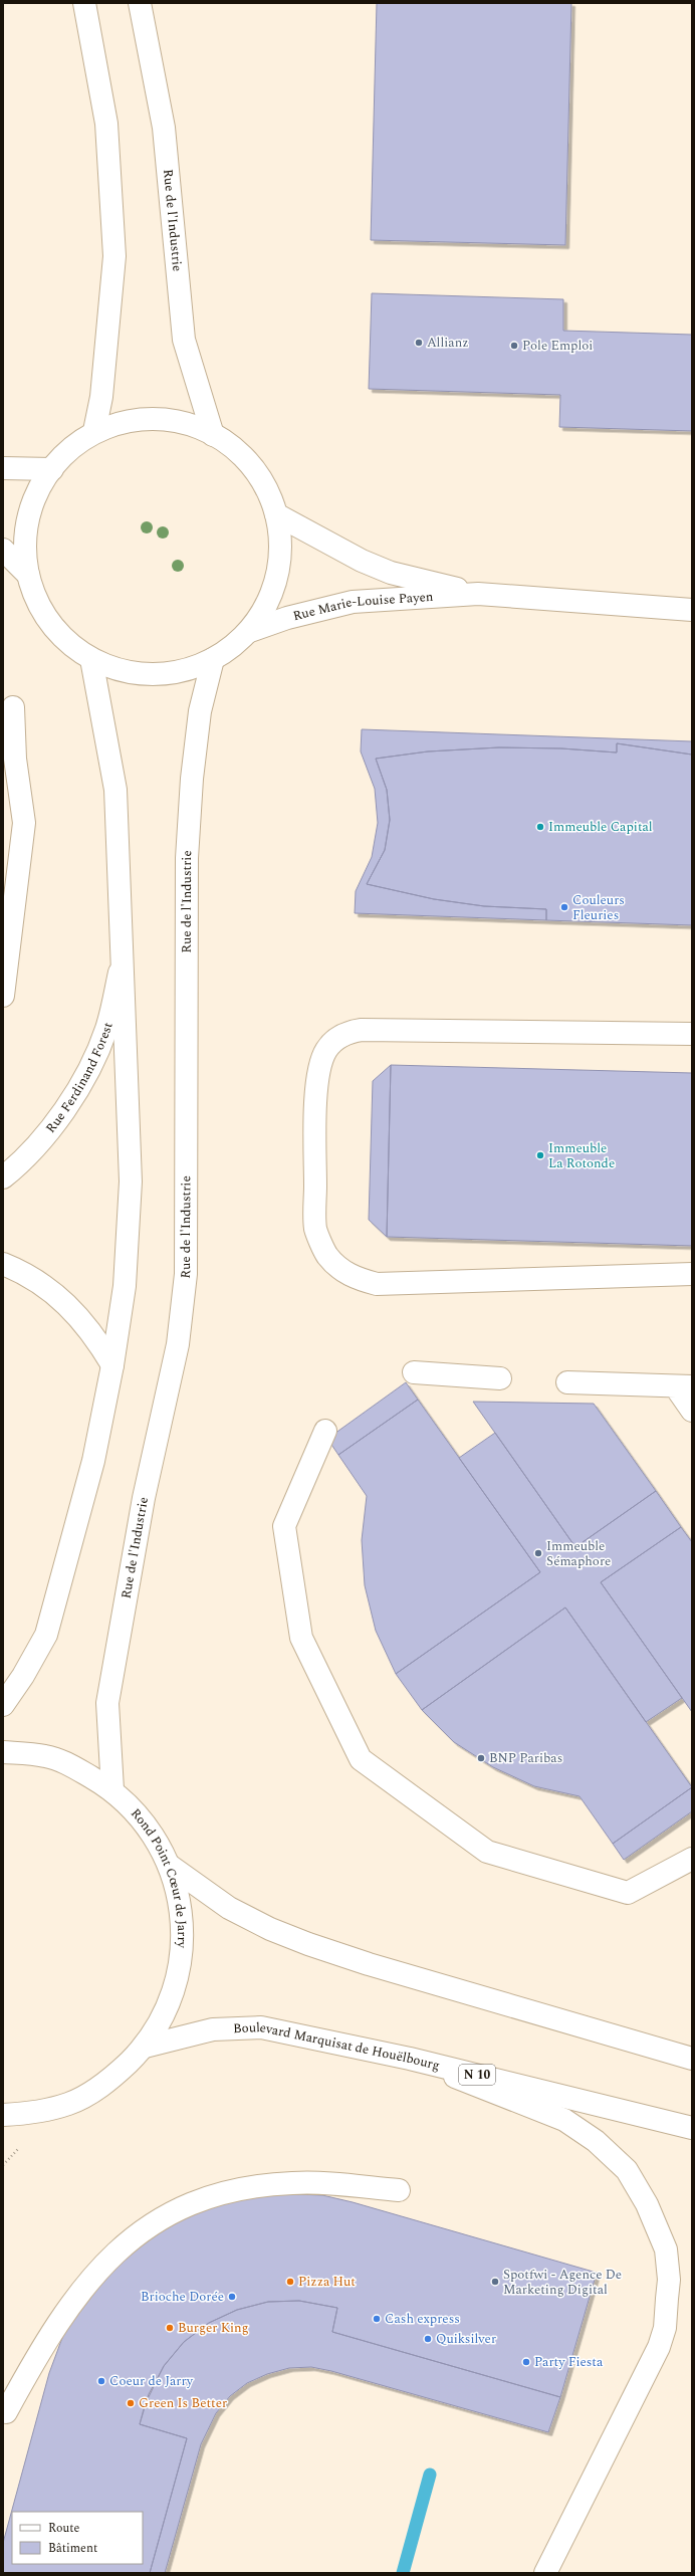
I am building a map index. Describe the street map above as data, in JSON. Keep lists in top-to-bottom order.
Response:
{
  "streets": {
    "main road": [
      "Rue de l'Industrie",
      "Rue Marie-Louise Payen",
      "Rue Ferdinand Forest",
      "Rond Point Cœur de Jarry",
      "Boulevard Marquisat de Houëlbourg",
      "N 10"
    ]
  },
  "crossings": [
    ["Rue de l'Industrie", "Rond Point Cœur de Jarry"],
    ["Rond Point Cœur de Jarry", "Boulevard Marquisat de Houëlbourg"]
  ],
  "places": [
    "Allianz",
    "Pole Emploi",
    "Immeuble Capital",
    "Couleurs Fleuries",
    "Immeuble La Rotonde",
    "Immeuble Sémaphore",
    "BNP Paribas",
    "Pizza Hut",
    "Spotfwi - Agence De Marketing Digital",
    "Brioche Dorée",
    "Cash express",
    "Burger King",
    "Quiksilver",
    "Party Fiesta",
    "Coeur de Jarry",
    "Green Is Better"
  ],
  "legend": ["Route", "Bâtiment"]
}
